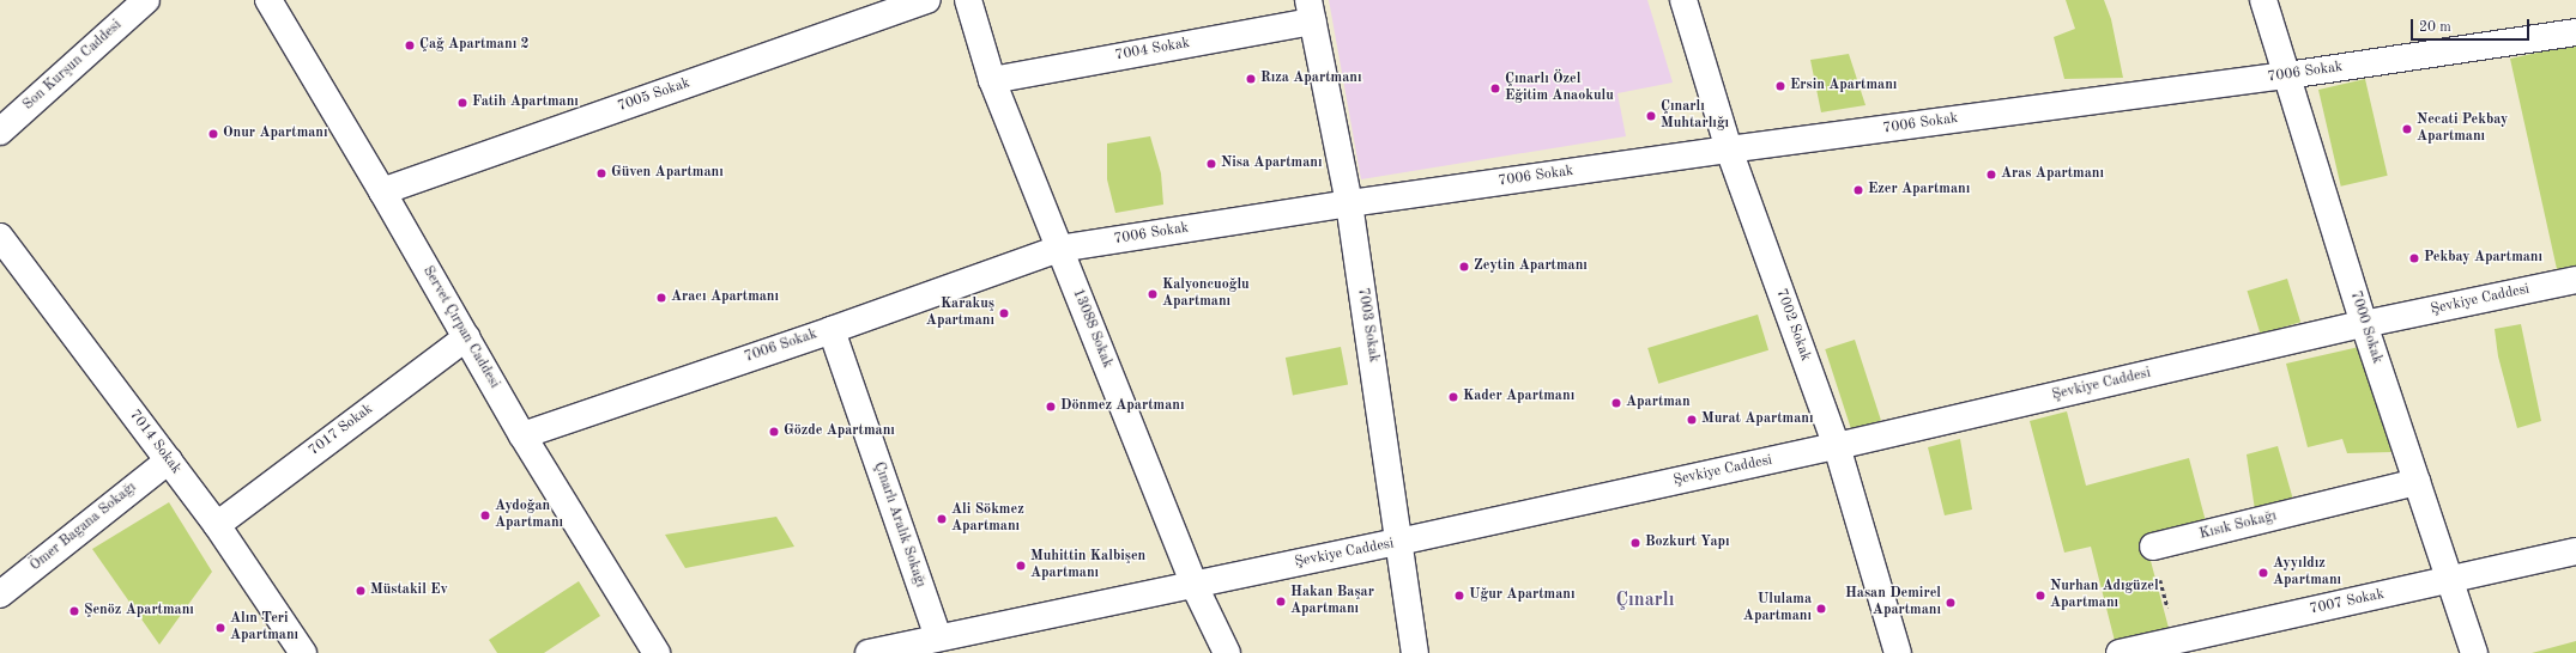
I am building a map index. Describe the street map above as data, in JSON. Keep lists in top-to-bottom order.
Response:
{
  "streets": {
    "street": [
      "7004 Sokak",
      "Son Kurşun Caddesi",
      "7006 Sokak",
      "7005 Sokak",
      "Şevkiye Caddesi",
      "7003 Sokak",
      "7002 Sokak",
      "Servet Çırpan Caddesi",
      "7000 Sokak",
      "13088 Sokak",
      "7017 Sokak",
      "7014 Sokak",
      "Çınarlı Aralık Sokağı",
      "Kısık Sokağı",
      "Ömer Bagana Sokağı",
      "7007 Sokak"
    ]
  },
  "crossings": [
    ["7004 Sokak", "7003 Sokak"],
    ["7004 Sokak", "13088 Sokak"],
    ["7006 Sokak", "7003 Sokak"],
    ["7006 Sokak", "7002 Sokak"],
    ["7006 Sokak", "Servet Çırpan Caddesi"],
    ["7006 Sokak", "7000 Sokak"],
    ["7006 Sokak", "13088 Sokak"],
    ["7006 Sokak", "Çınarlı Aralık Sokağı"],
    ["7005 Sokak", "Servet Çırpan Caddesi"],
    ["Şevkiye Caddesi", "7003 Sokak"],
    ["Şevkiye Caddesi", "7002 Sokak"],
    ["Şevkiye Caddesi", "7000 Sokak"],
    ["Şevkiye Caddesi", "13088 Sokak"],
    ["Şevkiye Caddesi", "Çınarlı Aralık Sokağı"],
    ["Servet Çırpan Caddesi", "7017 Sokak"],
    ["7000 Sokak", "Kısık Sokağı"],
    ["7000 Sokak", "7007 Sokak"],
    ["7017 Sokak", "7014 Sokak"],
    ["7014 Sokak", "Ömer Bagana Sokağı"]
  ],
  "districts": ["Çınarlı"],
  "places": [
    "Çağ Apartmanı 2",
    "Rıza Apartmanı",
    "Ersin Apartmanı",
    "Çınarlı Özel Eğitim Anaokulu",
    "Fatih Apartmanı",
    "Çınarlı Muhtarlığı",
    "Necati Pekbay Apartmanı",
    "Onur Apartmanı",
    "Nisa Apartmanı",
    "Güven Apartmanı",
    "Aras Apartmanı",
    "Ezer Apartmanı",
    "Pekbay Apartmanı",
    "Zeytin Apartmanı",
    "Kalyoncuoğlu Apartmanı",
    "Aracı Apartmanı",
    "Karakuş Apartmanı",
    "Kader Apartmanı",
    "Apartman",
    "Dönmez Apartmanı",
    "Murat Apartmanı",
    "Gözde Apartmanı",
    "Aydoğan Apartmanı",
    "Ali Sökmez Apartmanı",
    "Bozkurt Yapı",
    "Muhittin Kalbişen Apartmanı",
    "Ayyıldız Apartmanı",
    "Müstakil Ev",
    "Uğur Apartmanı",
    "Nurhan Adıgüzel Apartmanı",
    "Hakan Başar Apartmanı",
    "Hasan Demirel Apartmanı",
    "Ululama Apartmanı",
    "Şenöz Apartmanı",
    "Alın Teri Apartmanı"
  ],
  "scale_bar": "20 m"
}
